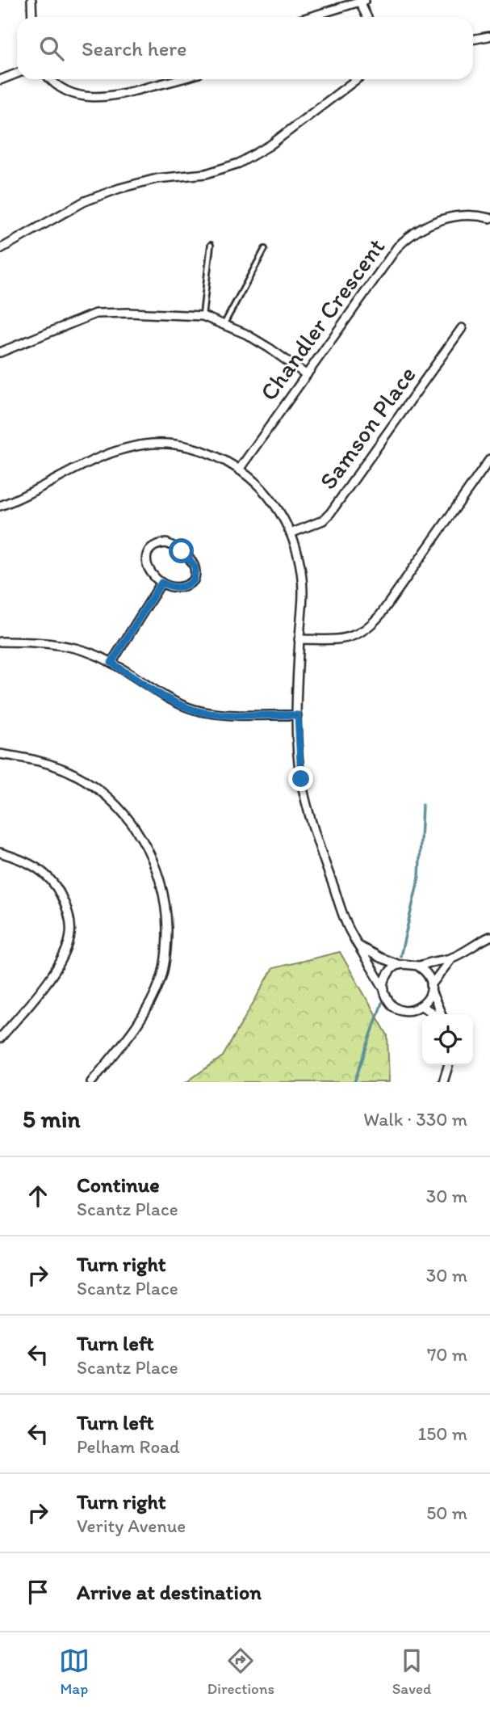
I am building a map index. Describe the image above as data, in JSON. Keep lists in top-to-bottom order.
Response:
{
  "streets": {
    "street": ["Chandler Crescent", "Samson Place"]
  },
  "page": {
    "search": "Search here",
    "heading": ["5 min", "Walk · 330 m"],
    "list": [
      ["Continue", "Scantz Place", "30 m"],
      ["Turn right", "Scantz Place", "30 m"],
      ["Turn left", "Scantz Place", "70 m"],
      ["Turn left", "Pelham Road", "150 m"],
      ["Turn right", "Verity Avenue", "50 m"],
      "Arrive at destination"
    ],
    "nav": ["Map", "Directions", "Saved"]
  }
}
